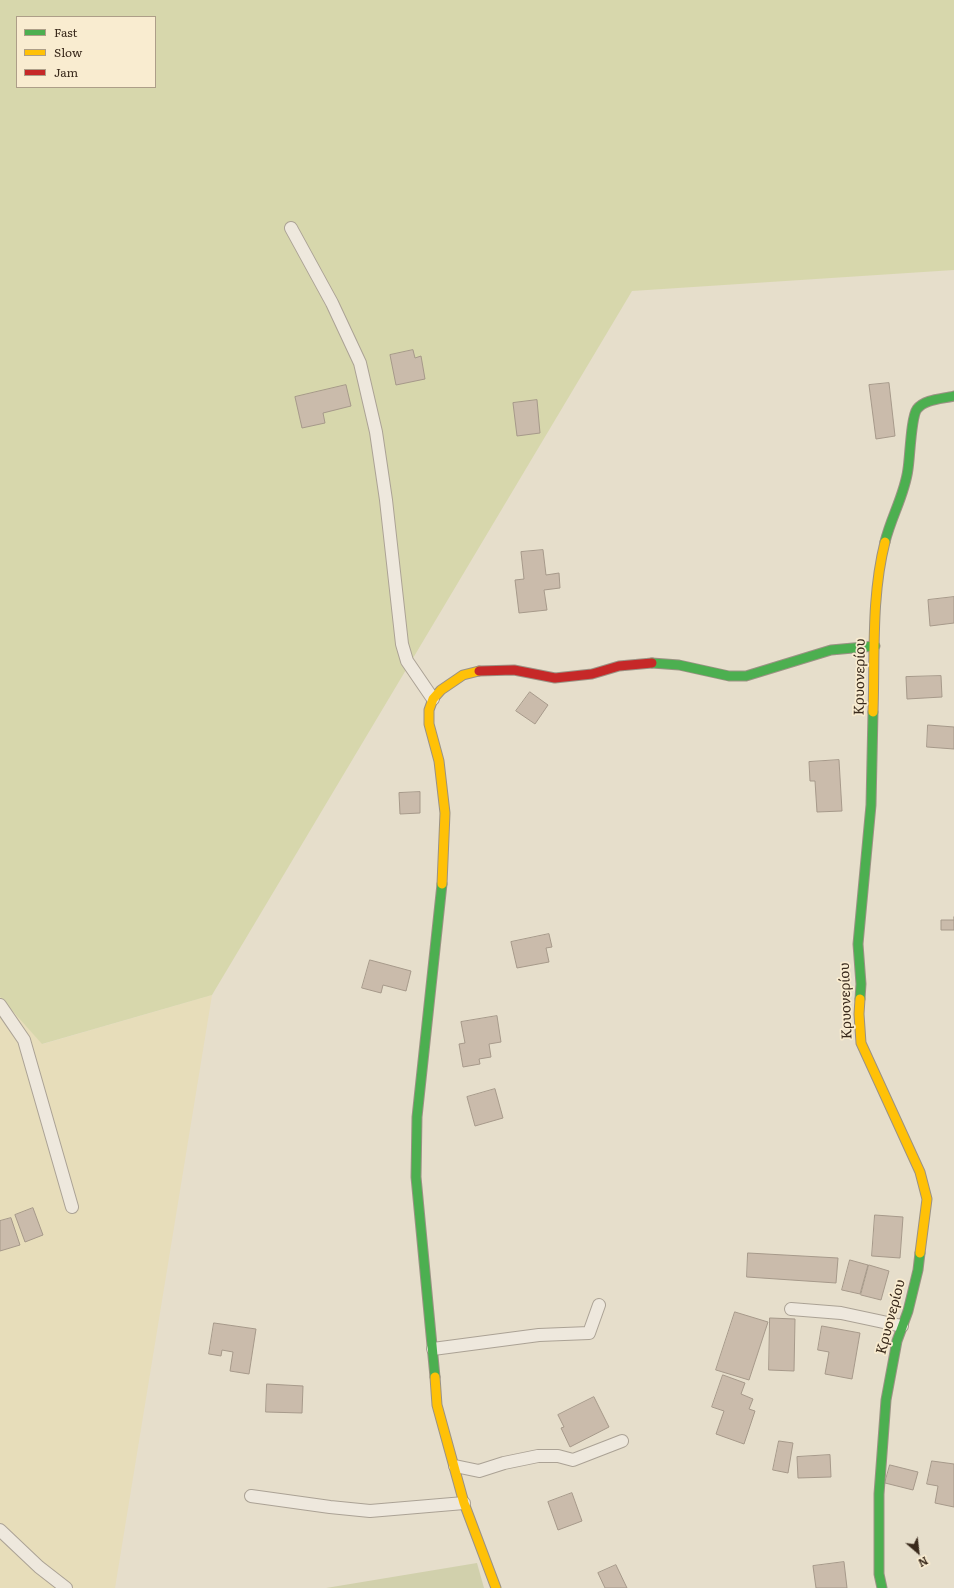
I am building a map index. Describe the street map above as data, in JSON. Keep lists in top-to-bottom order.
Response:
{
  "streets": {
    "street": ["Κρυονερίου"]
  },
  "legend": ["Fast", "Slow", "Jam"],
  "north": "bottom right"
}
